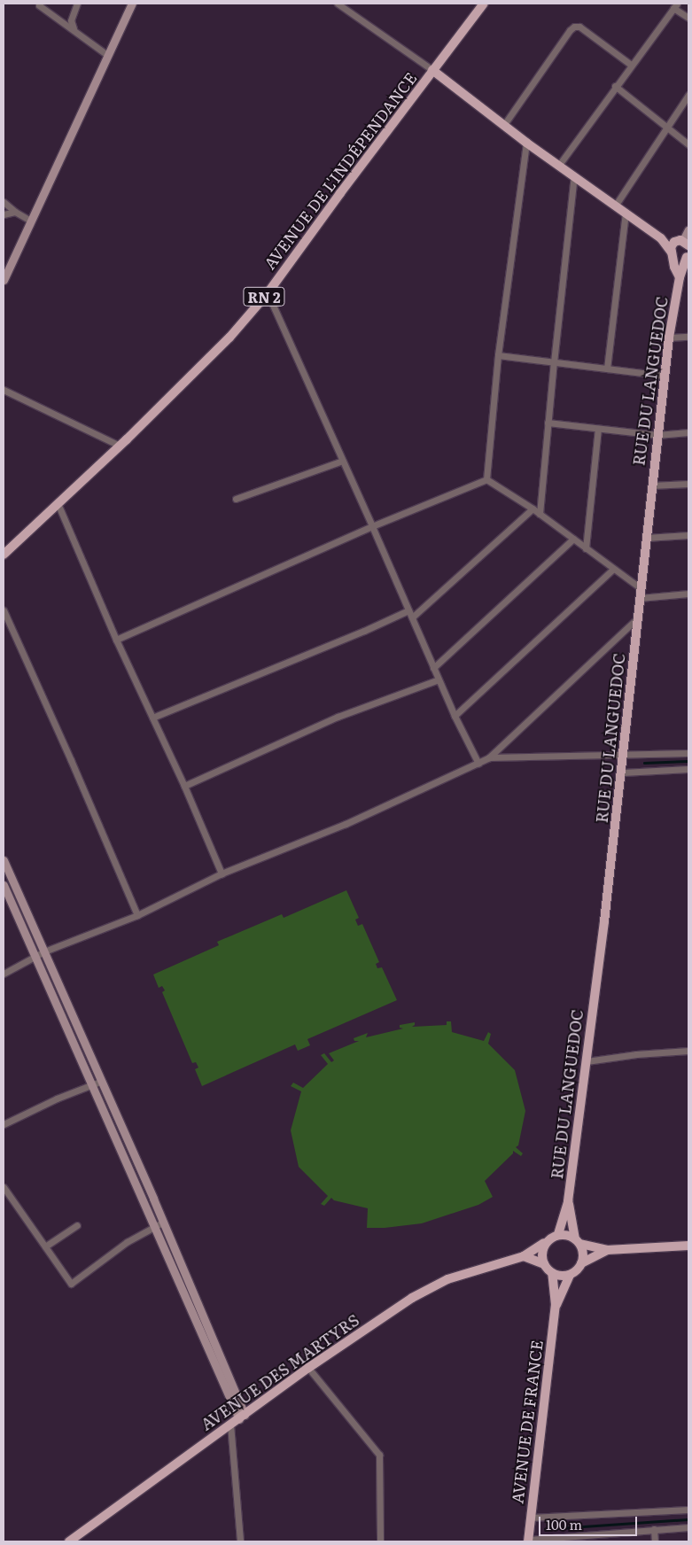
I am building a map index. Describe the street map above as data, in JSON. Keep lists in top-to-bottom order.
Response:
{
  "streets": {
    "main road": [
      "AVENUE DE L'INDÉPENDANCE",
      "RN 2",
      "RUE DU LANGUEDOC",
      "AVENUE DES MARTYRS",
      "AVENUE DE FRANCE"
    ]
  },
  "crossings": [
    ["RUE DU LANGUEDOC", "AVENUE DES MARTYRS"],
    ["RUE DU LANGUEDOC", "AVENUE DE FRANCE"],
    ["AVENUE DES MARTYRS", "AVENUE DE FRANCE"]
  ],
  "scale_bar": "100 m"
}
